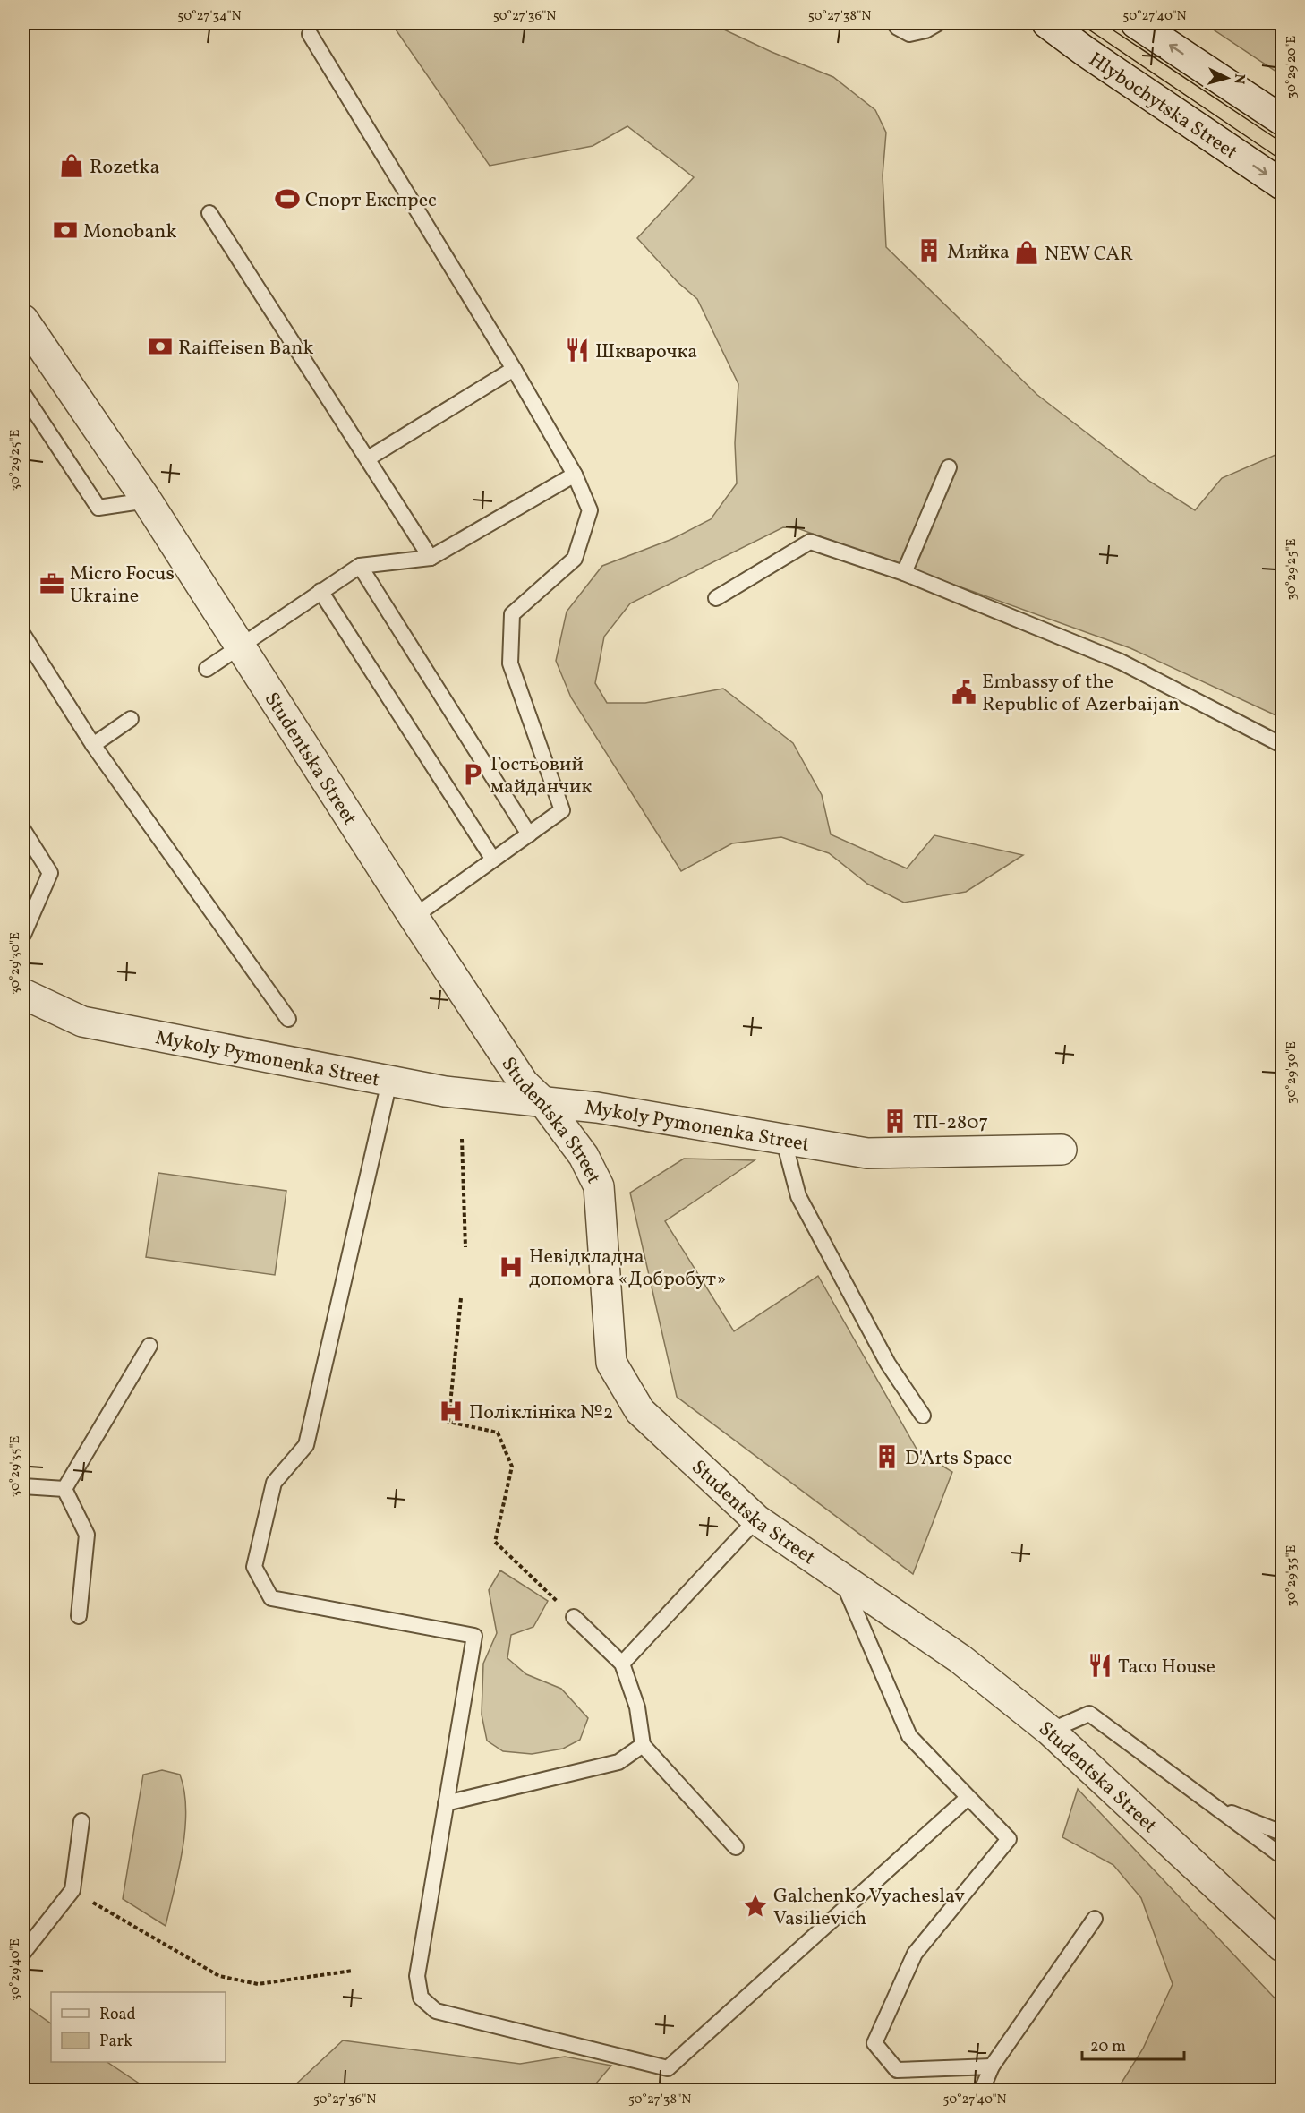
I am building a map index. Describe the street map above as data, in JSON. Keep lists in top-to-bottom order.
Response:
{
  "streets": {
    "street": ["Hlybochytska Street", "Studentska Street", "Mykoly Pymonenka Street"]
  },
  "crossings": [
    ["Studentska Street", "Mykoly Pymonenka Street"]
  ],
  "places": {
    "shop": ["Rozetka", "NEW CAR"],
    "sports": ["Спорт Експрес"],
    "bank": ["Monobank", "Raiffeisen Bank"],
    "building": ["Мийка", "ТП-2807", "D'Arts Space"],
    "restaurant": ["Шкварочка", "Taco House"],
    "office": ["Micro Focus Ukraine"],
    "public building": ["Embassy of the Republic of Azerbaijan"],
    "parking": ["Гостьовий майданчик"],
    "hospital": ["Невідкладна допомога «Добробут»", "Поліклініка №2"],
    "place": ["Galchenko Vyacheslav Vasilievich"]
  },
  "legend": ["Road", "Park"],
  "scale_bar": "20 m",
  "north": "right",
  "coordinates": [
    "50°27'34\"N",
    "50°27'36\"N",
    "50°27'38\"N",
    "50°27'40\"N",
    "30°29'20\"E",
    "30°29'25\"E",
    "30°29'30\"E",
    "30°29'35\"E",
    "30°29'40\"E"
  ]
}
